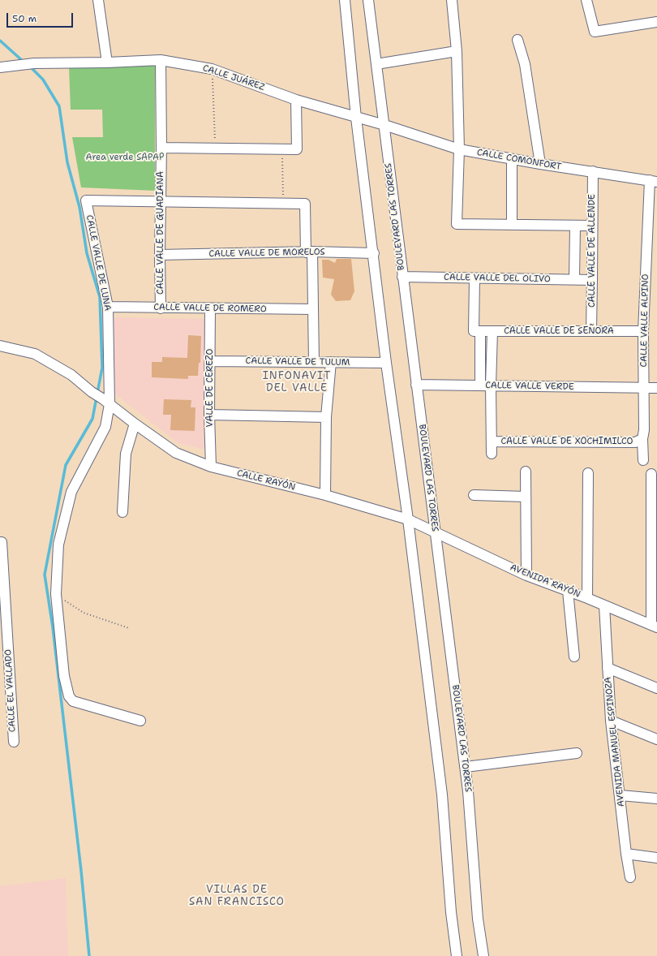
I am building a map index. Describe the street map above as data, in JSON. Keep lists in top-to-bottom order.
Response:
{
  "streets": {
    "street": [
      "CALLE JUÁREZ",
      "CALLE COMONFORT",
      "BOULEVARD LAS TORRES",
      "CALLE VALLE DE GUADIANA",
      "CALLE VALLE DE ALLENDE",
      "CALLE VALLE DE MORELOS",
      "CALLE VALLE DE LUNA",
      "CALLE VALLE DEL OLIVO",
      "CALLE VALLE DE ROMERO",
      "CALLE VALLE ALPINO",
      "CALLE VALLE DE SEÑORA",
      "CALLE VALLE DE TULUM",
      "CALLE VALLE VERDE",
      "VALLE DE CEREZO",
      "CALLE VALLE DE XOCHIMILCO",
      "CALLE RAYÓN",
      "AVENIDA RAYÓN",
      "CALLE EL VALLADO",
      "AVENIDA MANUEL ESPINOZA"
    ]
  },
  "crossings": [
    ["CALLE JUÁREZ", "CALLE COMONFORT"],
    ["CALLE JUÁREZ", "BOULEVARD LAS TORRES"],
    ["CALLE JUÁREZ", "CALLE VALLE DE GUADIANA"],
    ["CALLE COMONFORT", "BOULEVARD LAS TORRES"],
    ["CALLE COMONFORT", "CALLE VALLE DE ALLENDE"],
    ["CALLE COMONFORT", "CALLE VALLE ALPINO"],
    ["BOULEVARD LAS TORRES", "CALLE VALLE DEL OLIVO"],
    ["BOULEVARD LAS TORRES", "CALLE VALLE VERDE"],
    ["BOULEVARD LAS TORRES", "CALLE RAYÓN"],
    ["BOULEVARD LAS TORRES", "AVENIDA RAYÓN"],
    ["CALLE VALLE DE GUADIANA", "CALLE VALLE DE MORELOS"],
    ["CALLE VALLE DE GUADIANA", "CALLE VALLE DE LUNA"],
    ["CALLE VALLE DE GUADIANA", "CALLE VALLE DE ROMERO"],
    ["CALLE VALLE DE ALLENDE", "CALLE VALLE DEL OLIVO"],
    ["CALLE VALLE DE ALLENDE", "CALLE VALLE DE SEÑORA"],
    ["CALLE VALLE DE LUNA", "CALLE VALLE DE ROMERO"],
    ["CALLE VALLE DE LUNA", "CALLE RAYÓN"],
    ["CALLE VALLE DE ROMERO", "VALLE DE CEREZO"],
    ["CALLE VALLE ALPINO", "CALLE VALLE DE SEÑORA"],
    ["CALLE VALLE ALPINO", "CALLE VALLE VERDE"],
    ["CALLE VALLE ALPINO", "CALLE VALLE DE XOCHIMILCO"],
    ["CALLE VALLE DE TULUM", "VALLE DE CEREZO"],
    ["VALLE DE CEREZO", "CALLE RAYÓN"],
    ["CALLE RAYÓN", "AVENIDA RAYÓN"],
    ["AVENIDA RAYÓN", "AVENIDA MANUEL ESPINOZA"]
  ],
  "districts": ["INFONAVIT DEL VALLE", "VILLAS DE SAN FRANCISCO"],
  "parks": ["Area verde SAPAP"],
  "scale_bar": "50 m"
}
